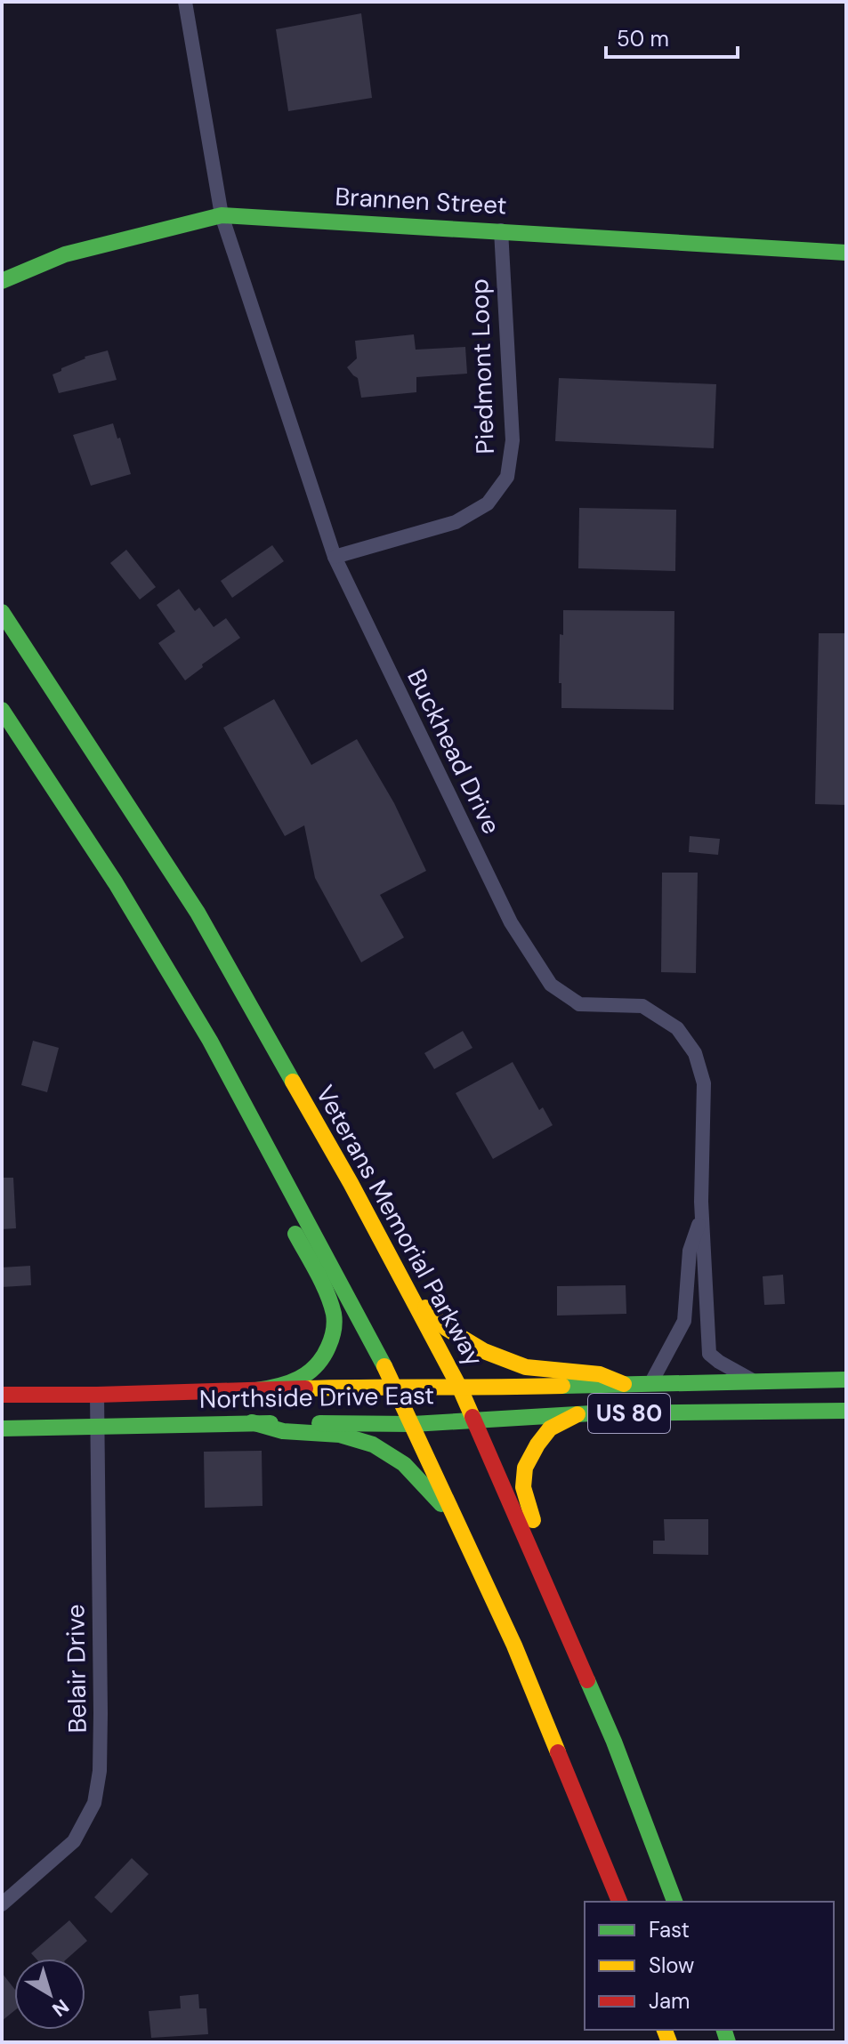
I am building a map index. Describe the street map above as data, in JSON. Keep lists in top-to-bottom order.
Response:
{
  "streets": {
    "main road": [
      "Brannen Street",
      "Veterans Memorial Parkway",
      "Northside Drive East",
      "US 80"
    ],
    "street": ["Piedmont Loop", "Buckhead Drive", "Belair Drive"]
  },
  "crossings": [
    ["Brannen Street", "Piedmont Loop"],
    ["Brannen Street", "Buckhead Drive"],
    ["Piedmont Loop", "Buckhead Drive"],
    ["Buckhead Drive", "Northside Drive East"],
    ["Veterans Memorial Parkway", "Northside Drive East"],
    ["Northside Drive East", "Belair Drive"]
  ],
  "legend": ["Fast", "Slow", "Jam"],
  "scale_bar": "50 m",
  "north": "bottom right"
}
